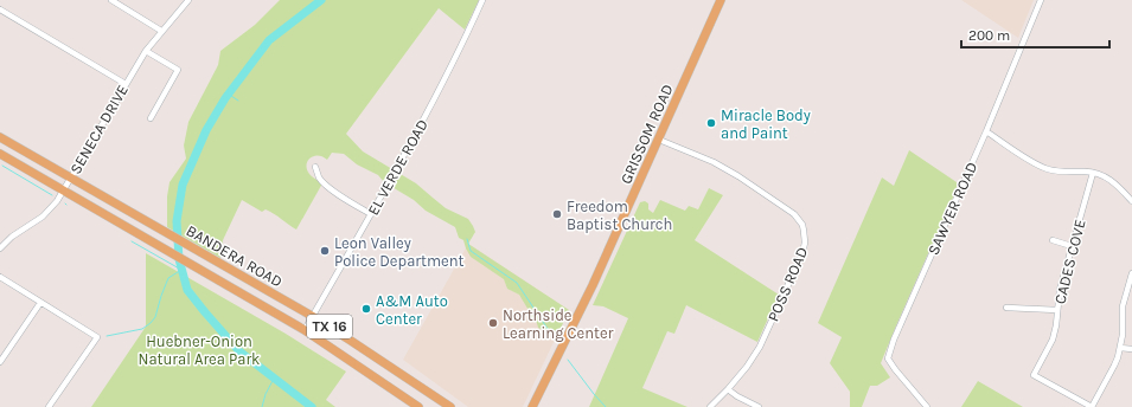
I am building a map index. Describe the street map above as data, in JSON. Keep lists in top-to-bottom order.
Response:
{
  "streets": {
    "main road": ["GRISSOM ROAD", "BANDERA ROAD", "TX 16"],
    "street": [
      "SENECA DRIVE",
      "EL VERDE ROAD",
      "SAWYER ROAD",
      "CADES COVE",
      "POSS ROAD"
    ]
  },
  "crossings": [
    ["SENECA DRIVE", "BANDERA ROAD"],
    ["GRISSOM ROAD", "POSS ROAD"],
    ["EL VERDE ROAD", "BANDERA ROAD"]
  ],
  "parks": ["Huebner-Onion Natural Area Park"],
  "places": [
    "Miracle Body and Paint",
    "Freedom Baptist Church",
    "Leon Valley Police Department",
    "A&M Auto Center",
    "Northside Learning Center"
  ],
  "scale_bar": "200 m"
}
